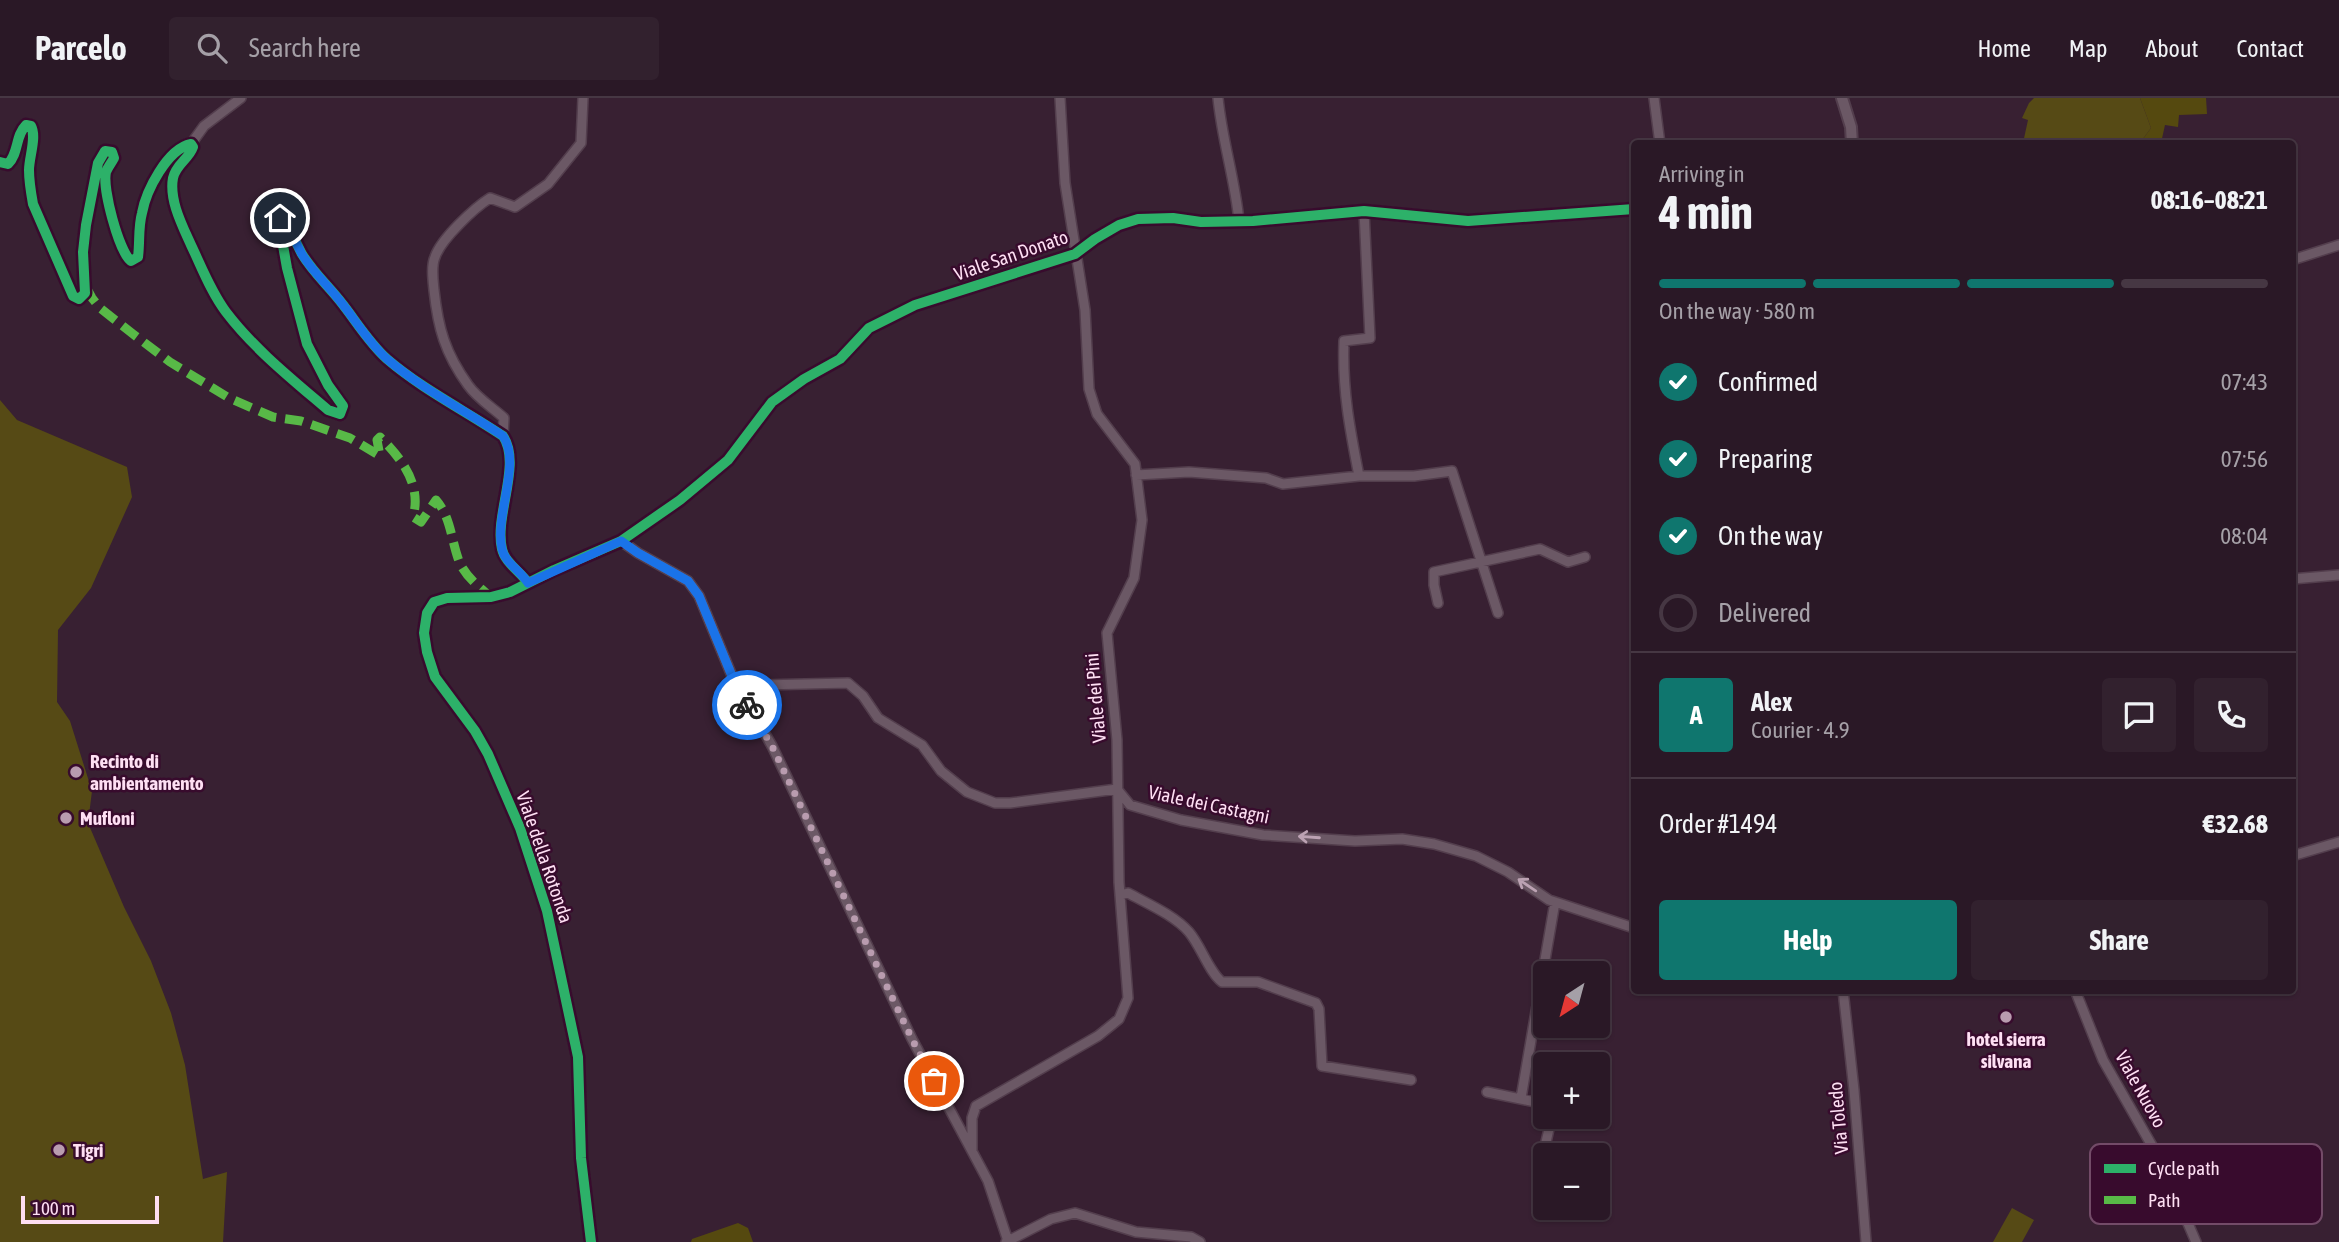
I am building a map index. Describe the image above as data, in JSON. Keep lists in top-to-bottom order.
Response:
{
  "streets": {
    "street": [
      "Viale San Donato",
      "Viale dei Pini",
      "Viale dei Castagni",
      "Viale della Rotonda",
      "Viale Nuovo",
      "Via Toledo"
    ]
  },
  "crossings": [
    ["Viale San Donato", "Viale dei Pini"],
    ["Viale San Donato", "Viale della Rotonda"],
    ["Viale dei Pini", "Viale dei Castagni"]
  ],
  "one_way": ["Viale dei Castagni"],
  "places": [
    "Recinto di ambientamento",
    "Mufloni",
    "hotel sierra silvana",
    "Tigri"
  ],
  "legend": ["Cycle path", "Path"],
  "scale_bar": "100 m",
  "north": "bottom left",
  "page": {
    "header": "Parcelo",
    "search": "Search here",
    "nav": [
      "Home",
      "Map",
      "About",
      "Contact"
    ],
    "heading": ["4 min", "Arriving in", "08:16–08:21"],
    "panel": [
      "Alex",
      "Courier · 4.9",
      "Order #1494",
      "€32.68"
    ],
    "bar": "On the way · 580 m",
    "list": [
      ["Confirmed", "07:43"],
      ["Preparing", "07:56"],
      ["On the way", "08:04"],
      "Delivered"
    ],
    "round": "A",
    "buttons": ["Help", "Share"],
    "map_buttons": ["+", "−"],
    "scale": "100 m"
  }
}
